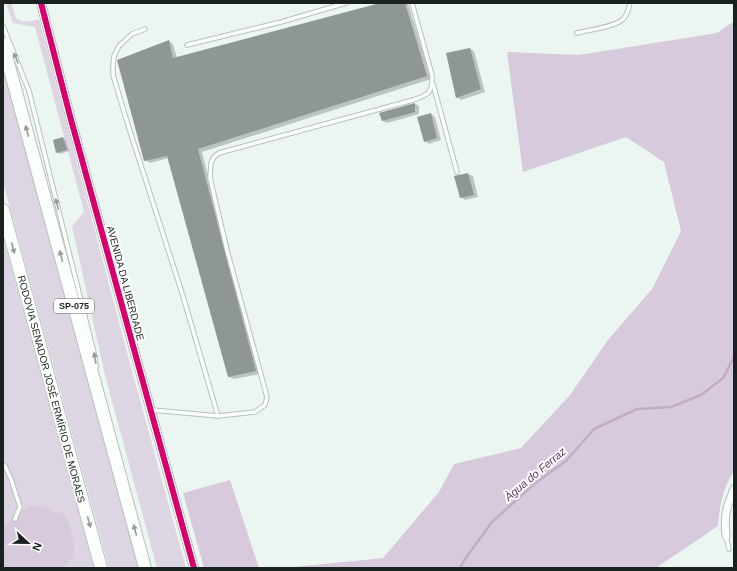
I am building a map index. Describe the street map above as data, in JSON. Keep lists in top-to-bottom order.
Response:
{
  "streets": {
    "highway": ["SP-075", "RODOVIA SENADOR JOSÉ ERMÍRIO DE MORAES"],
    "street": ["AVENIDA DA LIBERDADE"]
  },
  "water": ["Àgua do Ferraz"],
  "north": "right"
}
